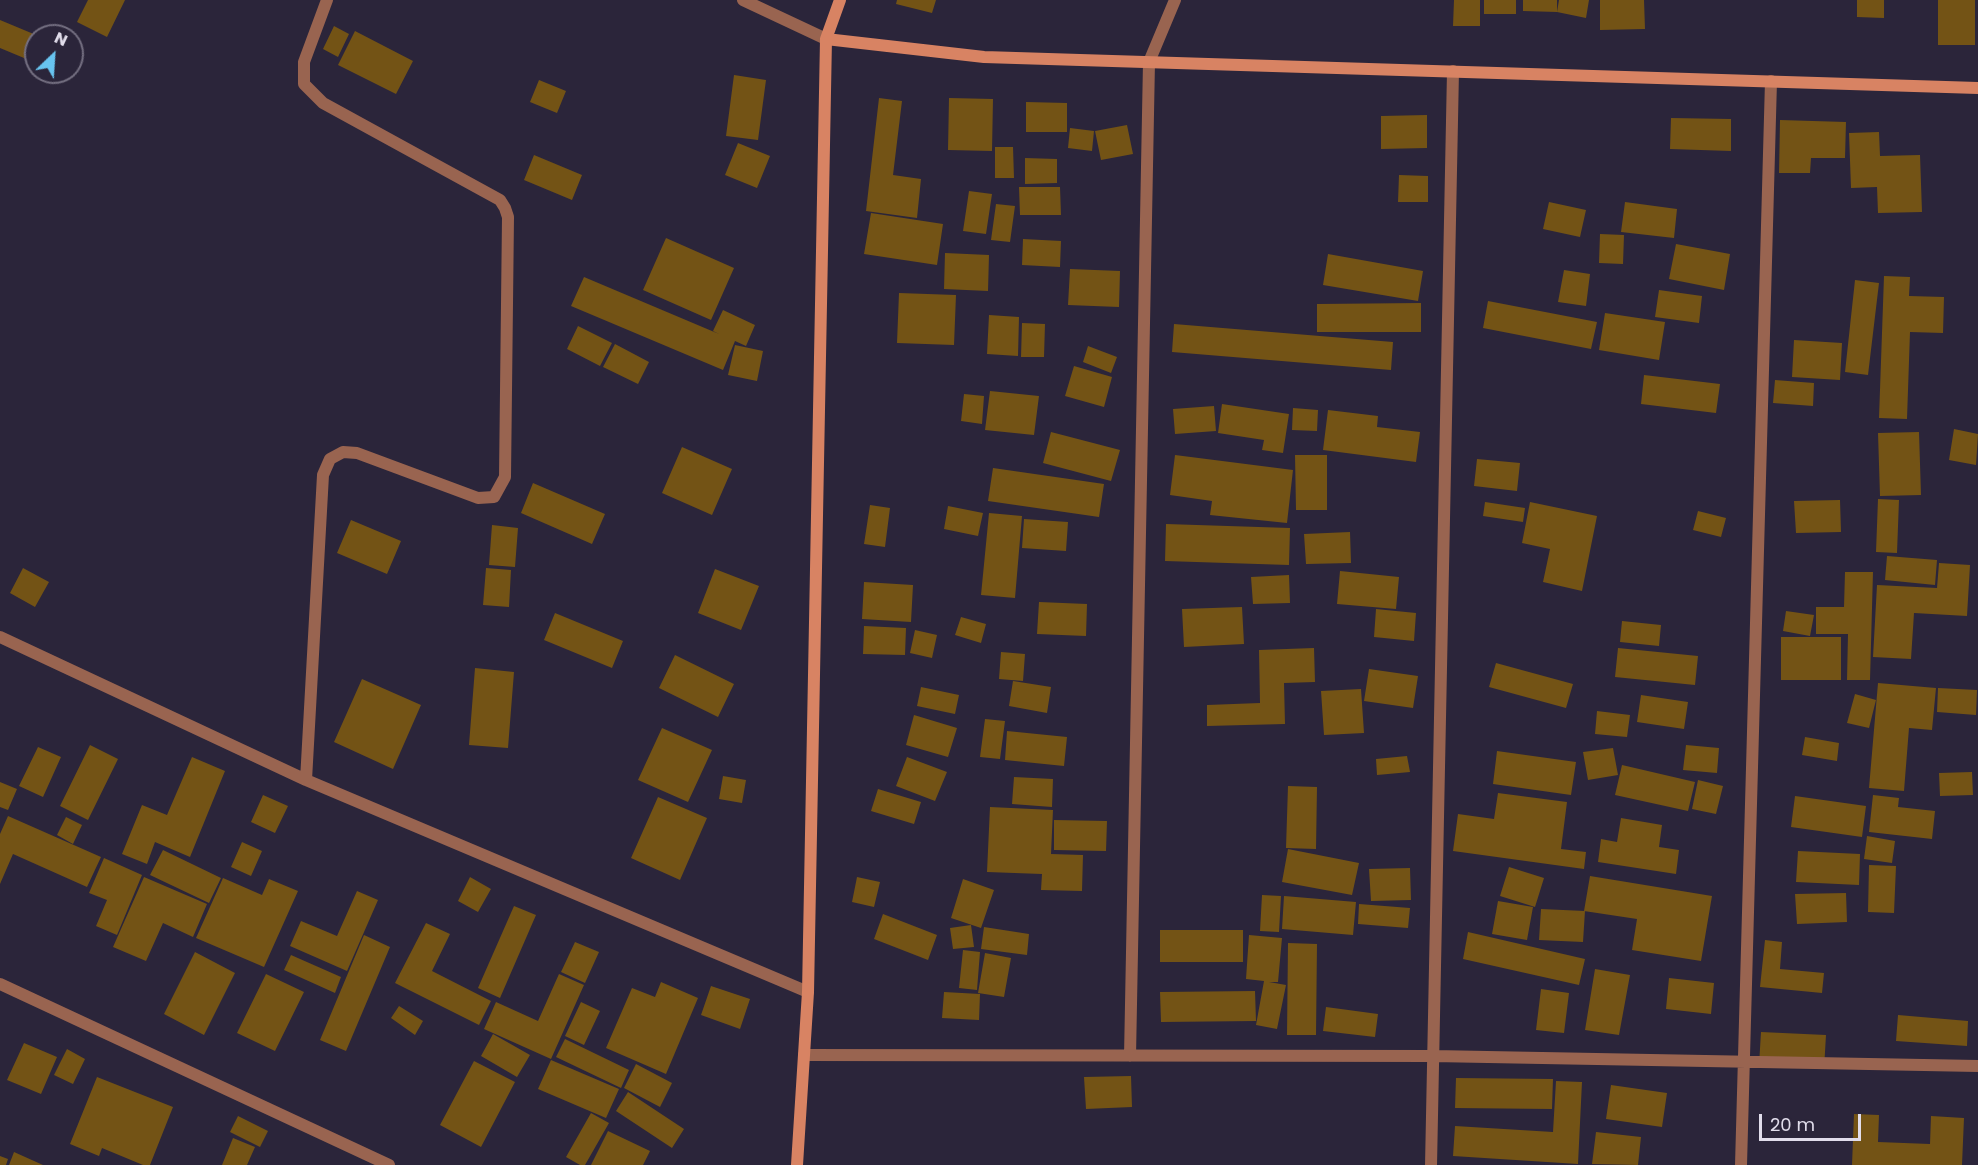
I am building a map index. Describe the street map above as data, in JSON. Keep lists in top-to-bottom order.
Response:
{
  "scale_bar": "20 m",
  "north": "top right"
}
